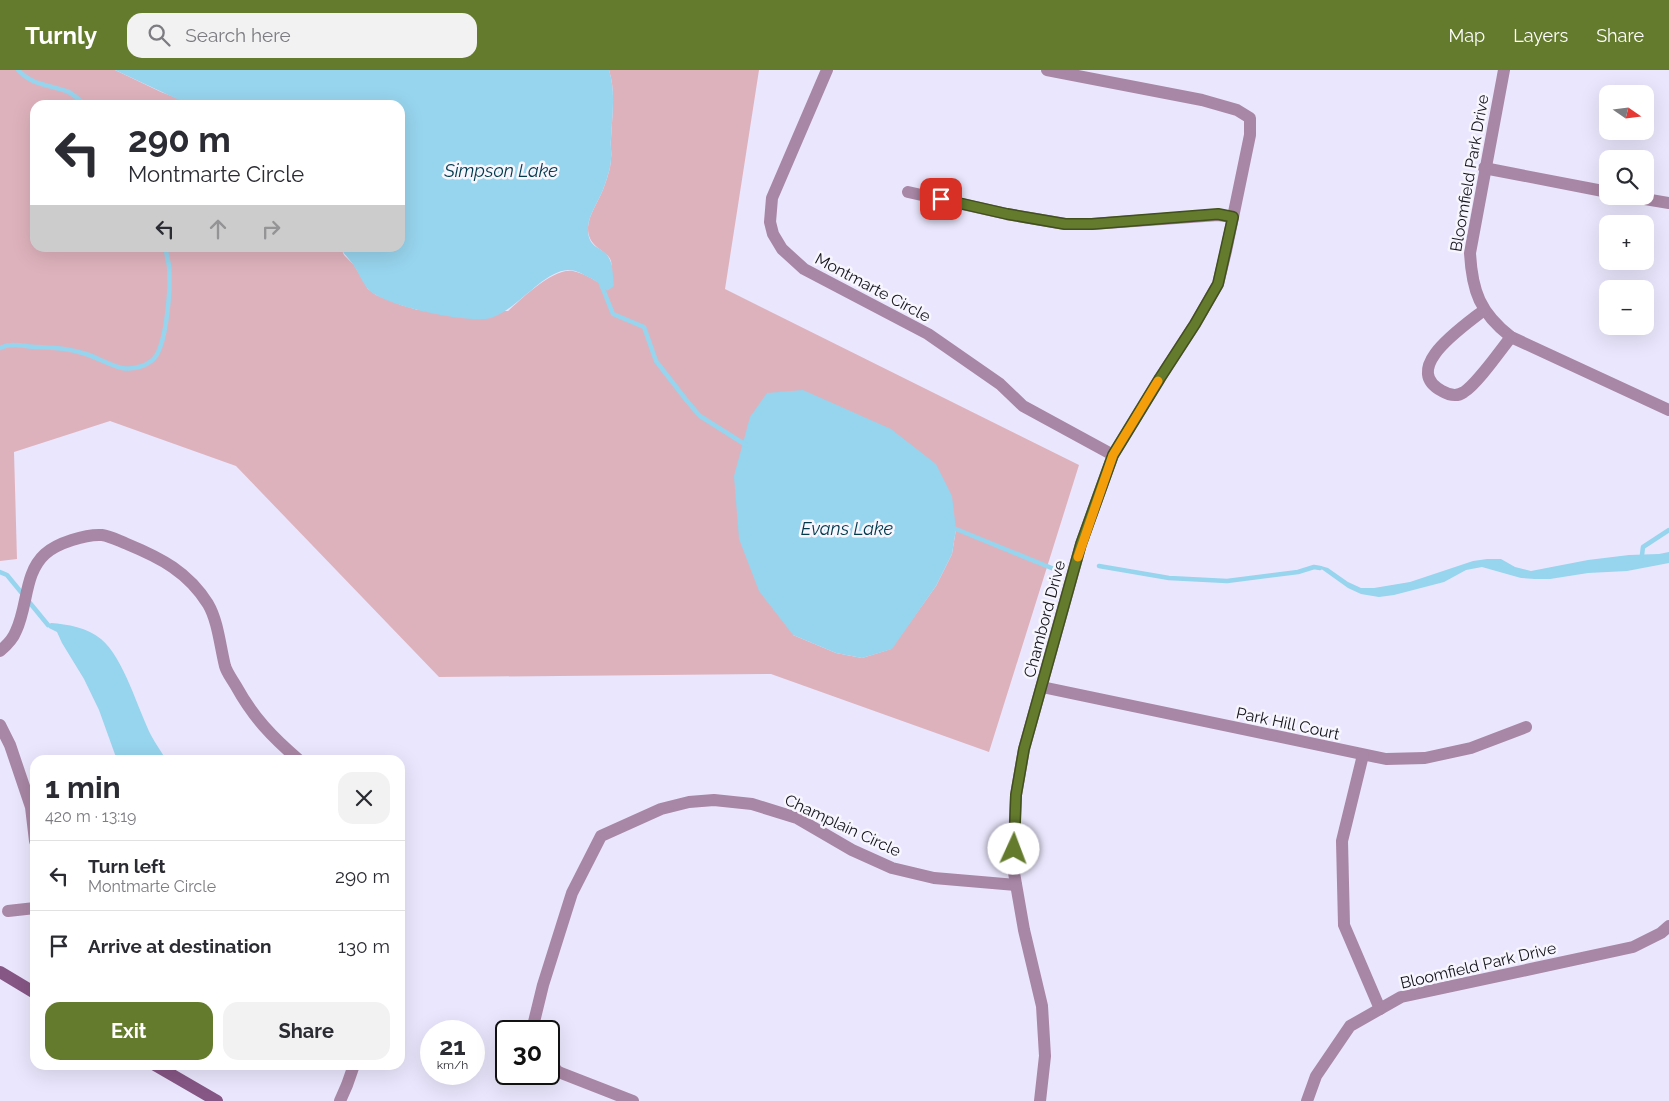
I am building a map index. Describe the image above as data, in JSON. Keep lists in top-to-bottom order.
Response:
{
  "streets": {
    "street": [
      "Bloomfield Park Drive",
      "Montmarte Circle",
      "Chambord Drive",
      "Park Hill Court",
      "Champlain Circle"
    ]
  },
  "crossings": [
    ["Montmarte Circle", "Chambord Drive"],
    ["Chambord Drive", "Park Hill Court"],
    ["Chambord Drive", "Champlain Circle"]
  ],
  "water": ["Simpson Lake", "Evans Lake"],
  "north": "right",
  "page": {
    "header": "Turnly",
    "search": "Search here",
    "nav": ["Map", "Layers", "Share"],
    "map_buttons": ["+", "−"],
    "turn": ["290 m", "Montmarte Circle"],
    "heading": ["1 min", "420 m · 13:19"],
    "list": [
      {
        "name": "Turn left",
        "note": "Montmarte Circle",
        "value": "290 m"
      },
      {
        "name": "Arrive at destination",
        "value": "130 m"
      }
    ],
    "buttons": ["Exit", "Share"],
    "speed": "21 km/h",
    "limit": "30"
  }
}
